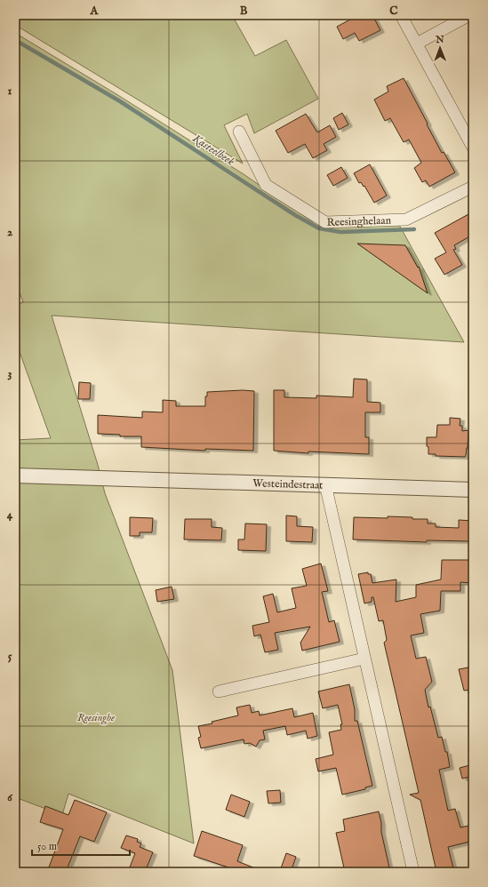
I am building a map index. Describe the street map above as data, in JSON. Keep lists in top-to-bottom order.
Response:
{
  "streets": {
    "street": ["Reesinghelaan", "Westeindestraat"]
  },
  "water": ["Kasteelbeek"],
  "parks": ["Reesinghe"],
  "scale_bar": "50 m",
  "north": "top",
  "grid": {
    "columns": ["A", "B", "C"],
    "rows": [
      "1",
      "2",
      "3",
      "4",
      "5",
      "6"
    ]
  }
}
